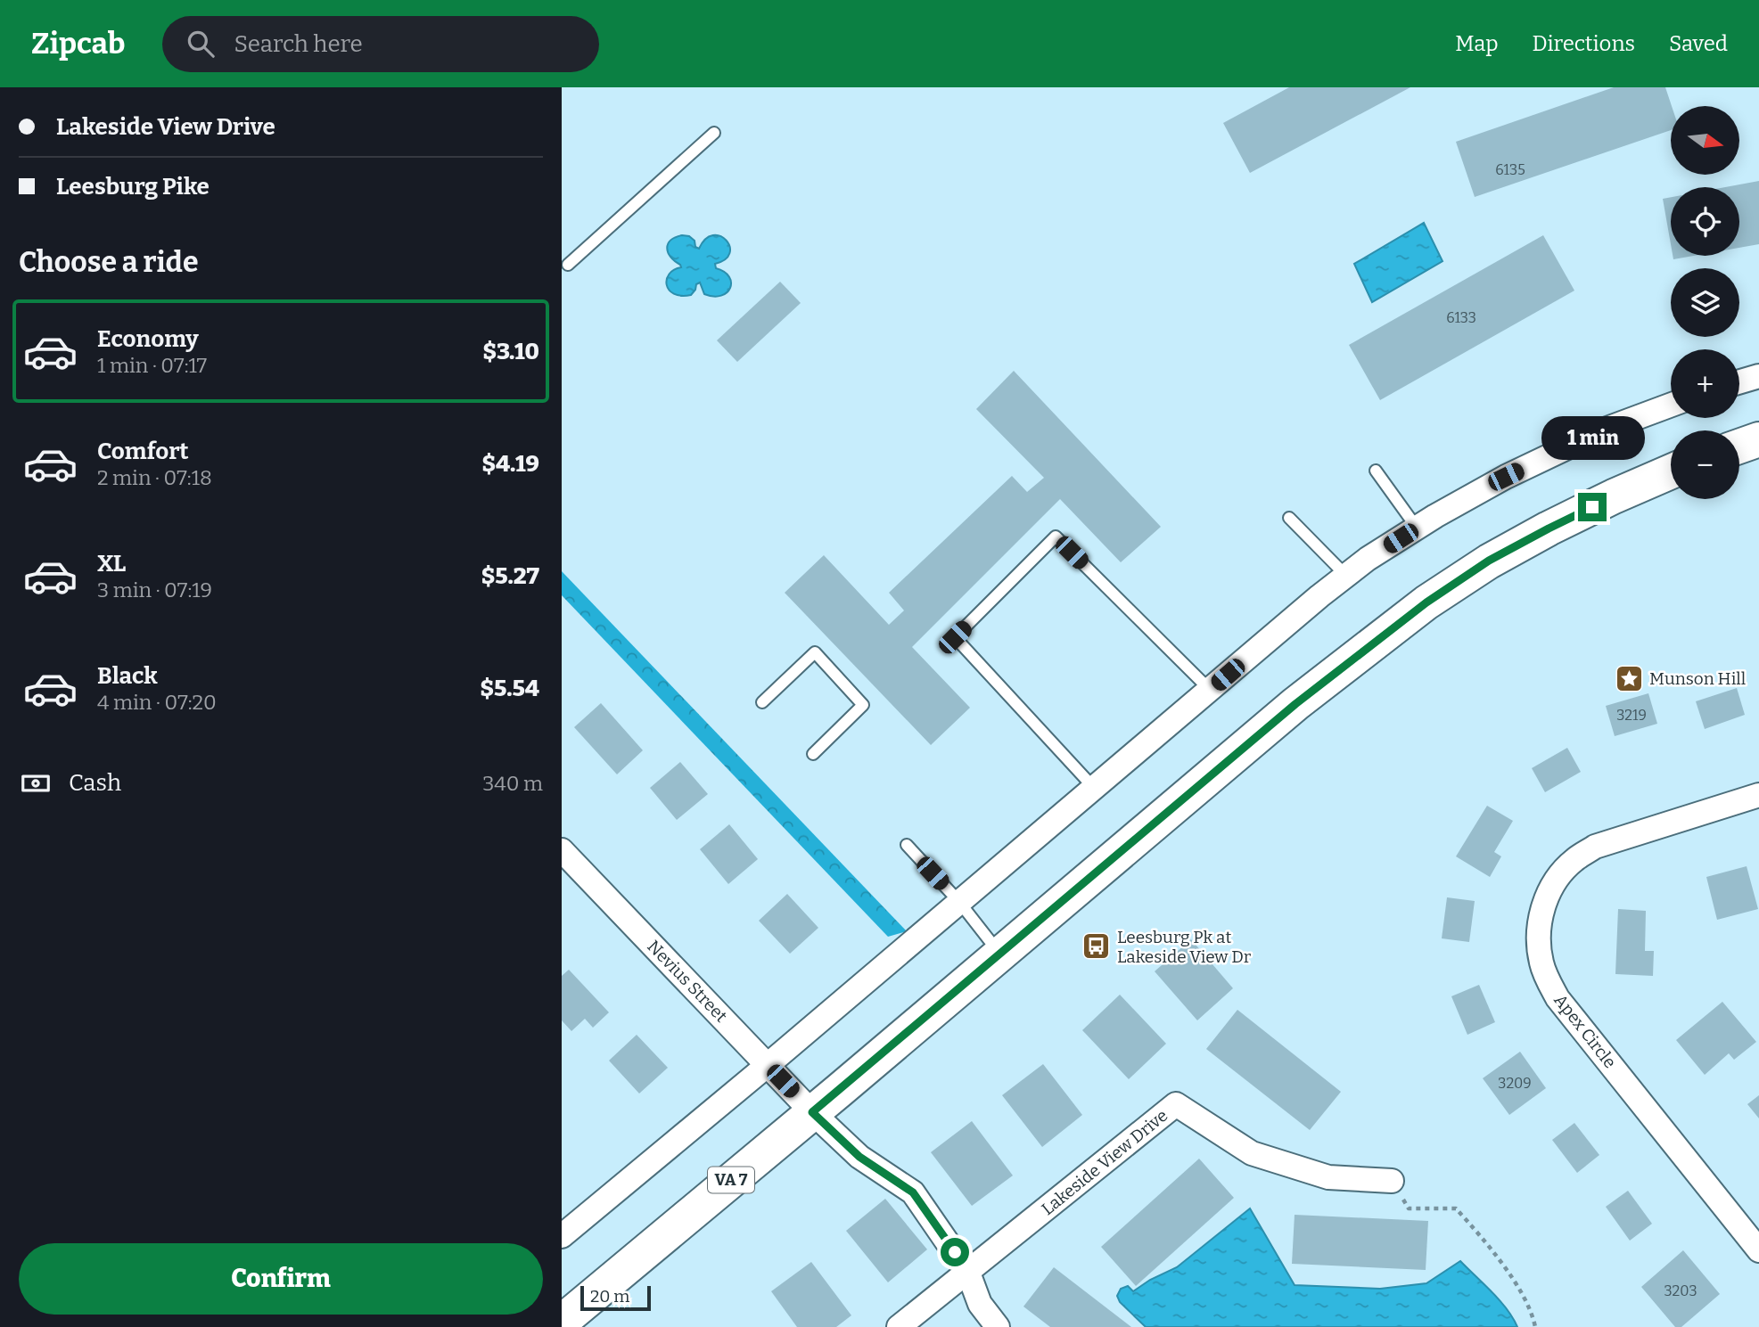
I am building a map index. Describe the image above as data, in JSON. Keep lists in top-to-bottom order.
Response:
{
  "streets": {
    "main road": ["VA 7"],
    "street": ["Nevius Street", "Apex Circle", "Lakeside View Drive"]
  },
  "crossings": [
    ["Nevius Street", "VA 7"]
  ],
  "places": {
    "place": ["Munson Hill"],
    "bus stop": ["Leesburg Pk at Lakeside View Dr"]
  },
  "house_numbers": [
    "6135",
    "6133",
    "3219",
    "3209",
    "3203"
  ],
  "scale_bar": "20 m",
  "north": "right",
  "page": {
    "header": "Zipcab",
    "search": "Search here",
    "nav": ["Map", "Directions", "Saved"],
    "banner": ["Lakeside View Drive", "Leesburg Pike"],
    "map_buttons": ["+", "−"],
    "heading": "Choose a ride",
    "list": [
      {
        "name": "Economy",
        "note": "1 min · 07:17",
        "value": "$3.10"
      },
      {
        "name": "Comfort",
        "note": "2 min · 07:18",
        "value": "$4.19"
      },
      {
        "name": "XL",
        "note": "3 min · 07:19",
        "value": "$5.27"
      },
      {
        "name": "Black",
        "note": "4 min · 07:20",
        "value": "$5.54"
      }
    ],
    "bubble": "1 min",
    "pay": ["Cash", "340 m"],
    "buttons": "Confirm",
    "scale": "20 m"
  }
}
